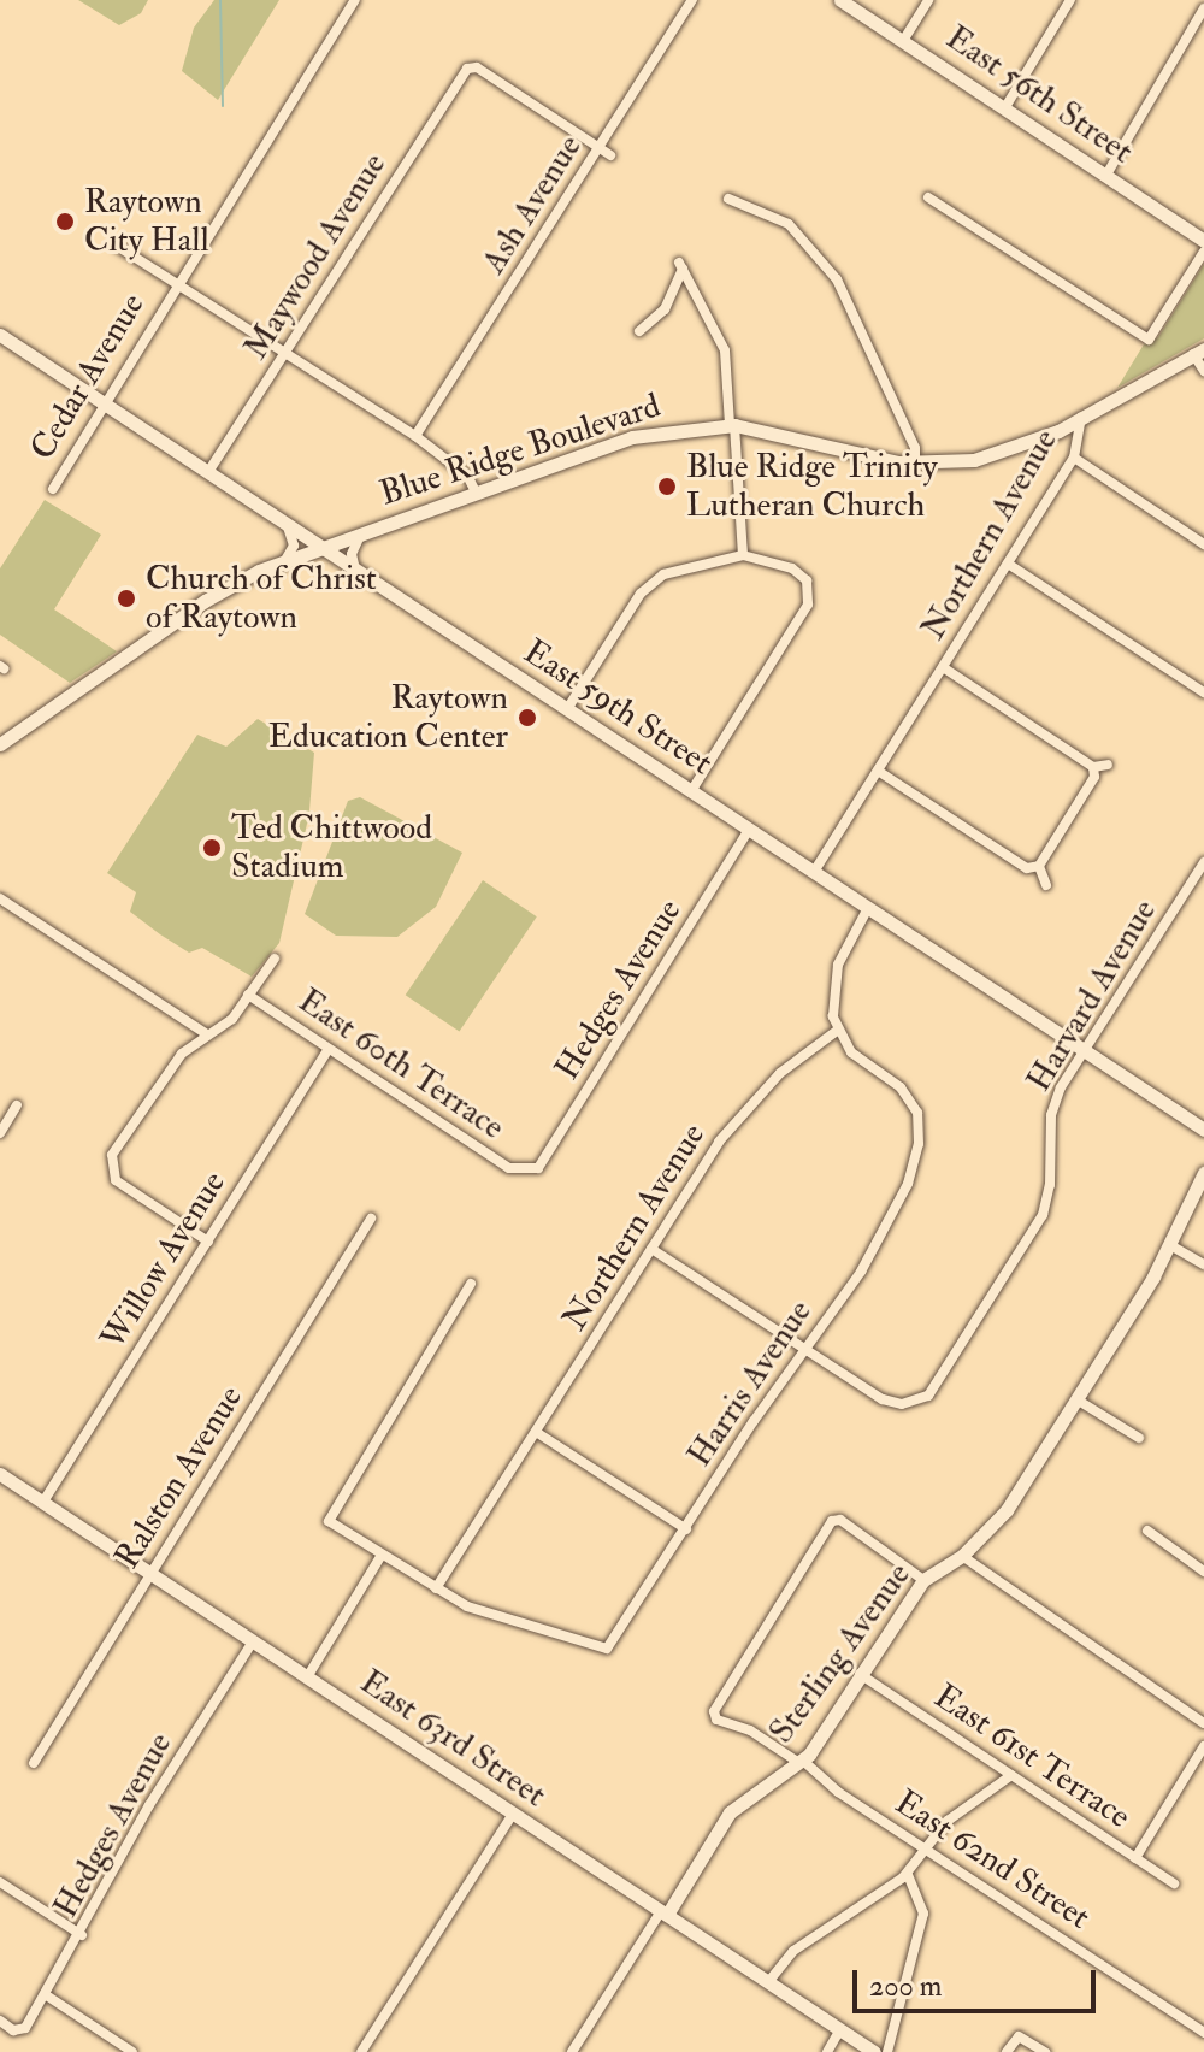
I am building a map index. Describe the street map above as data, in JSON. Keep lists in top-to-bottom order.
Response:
{
  "streets": {
    "street": [
      "East 56th Street",
      "Ash Avenue",
      "Maywood Avenue",
      "Cedar Avenue",
      "Blue Ridge Boulevard",
      "Northern Avenue",
      "East 59th Street",
      "Hedges Avenue",
      "Harvard Avenue",
      "East 60th Terrace",
      "Willow Avenue",
      "Harris Avenue",
      "Ralston Avenue",
      "Sterling Avenue",
      "East 63rd Street",
      "East 61st Terrace",
      "East 62nd Street"
    ]
  },
  "crossings": [
    ["Ash Avenue", "Maywood Avenue"],
    ["Maywood Avenue", "East 59th Street"],
    ["Cedar Avenue", "East 59th Street"],
    ["Blue Ridge Boulevard", "Northern Avenue"],
    ["Blue Ridge Boulevard", "East 59th Street"],
    ["Northern Avenue", "East 59th Street"],
    ["Northern Avenue", "Harris Avenue"],
    ["East 59th Street", "Hedges Avenue"],
    ["East 59th Street", "Harvard Avenue"],
    ["Hedges Avenue", "East 60th Terrace"],
    ["Hedges Avenue", "East 63rd Street"],
    ["Harvard Avenue", "Harris Avenue"],
    ["East 60th Terrace", "Willow Avenue"],
    ["Willow Avenue", "East 63rd Street"],
    ["Ralston Avenue", "East 63rd Street"],
    ["Sterling Avenue", "East 63rd Street"],
    ["Sterling Avenue", "East 61st Terrace"],
    ["Sterling Avenue", "East 62nd Street"]
  ],
  "places": [
    "Raytown City Hall",
    "Blue Ridge Trinity Lutheran Church",
    "Church of Christ of Raytown",
    "Raytown Education Center",
    "Ted Chittwood Stadium"
  ],
  "scale_bar": "200 m"
}
